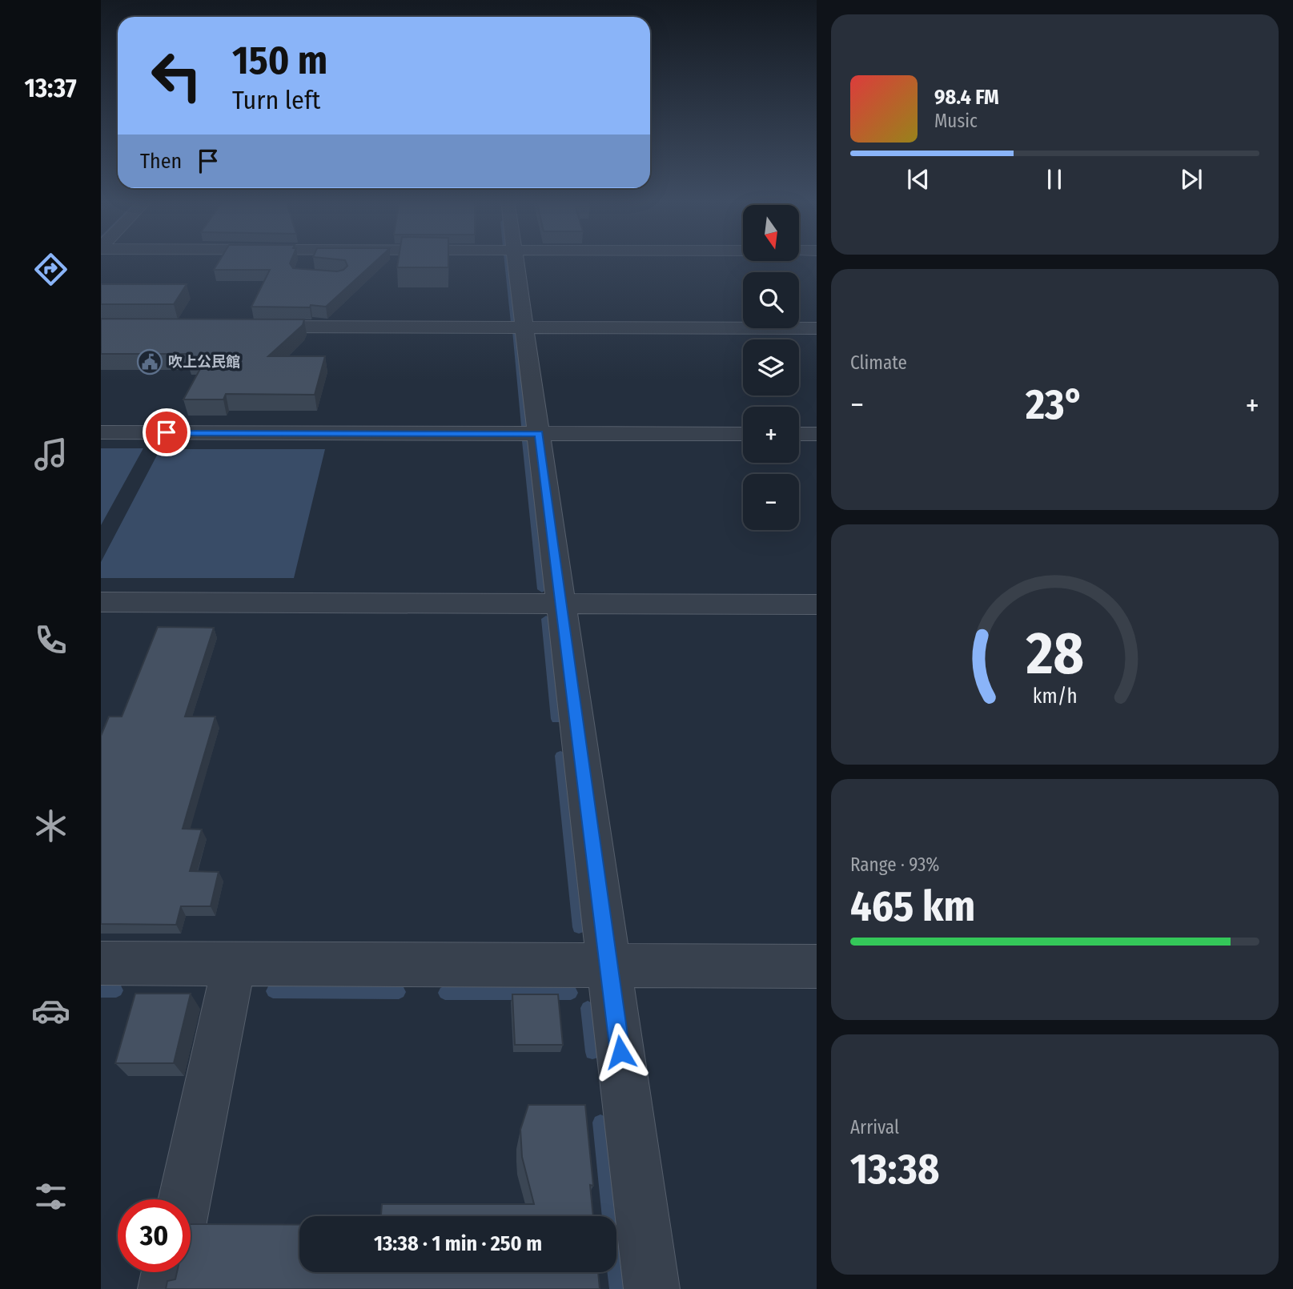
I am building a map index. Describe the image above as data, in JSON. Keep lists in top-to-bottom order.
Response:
{
  "places": {
    "public building": ["吹上公民館"]
  },
  "north": "bottom",
  "page": {
    "tabs": "13:37",
    "turn": ["150 m", "Turn left"],
    "song": ["98.4 FM", "Music"],
    "then": "Then",
    "map_buttons": ["+", "−"],
    "tile": [
      "Climate",
      ["Range · 93%", "465 km"],
      ["Arrival", "13:38"]
    ],
    "heat": ["−", "23°", "+"],
    "limit": "30",
    "trip": "13:38 · 1 min · 250 m",
    "gauge": ["28", "km/h"]
  }
}
